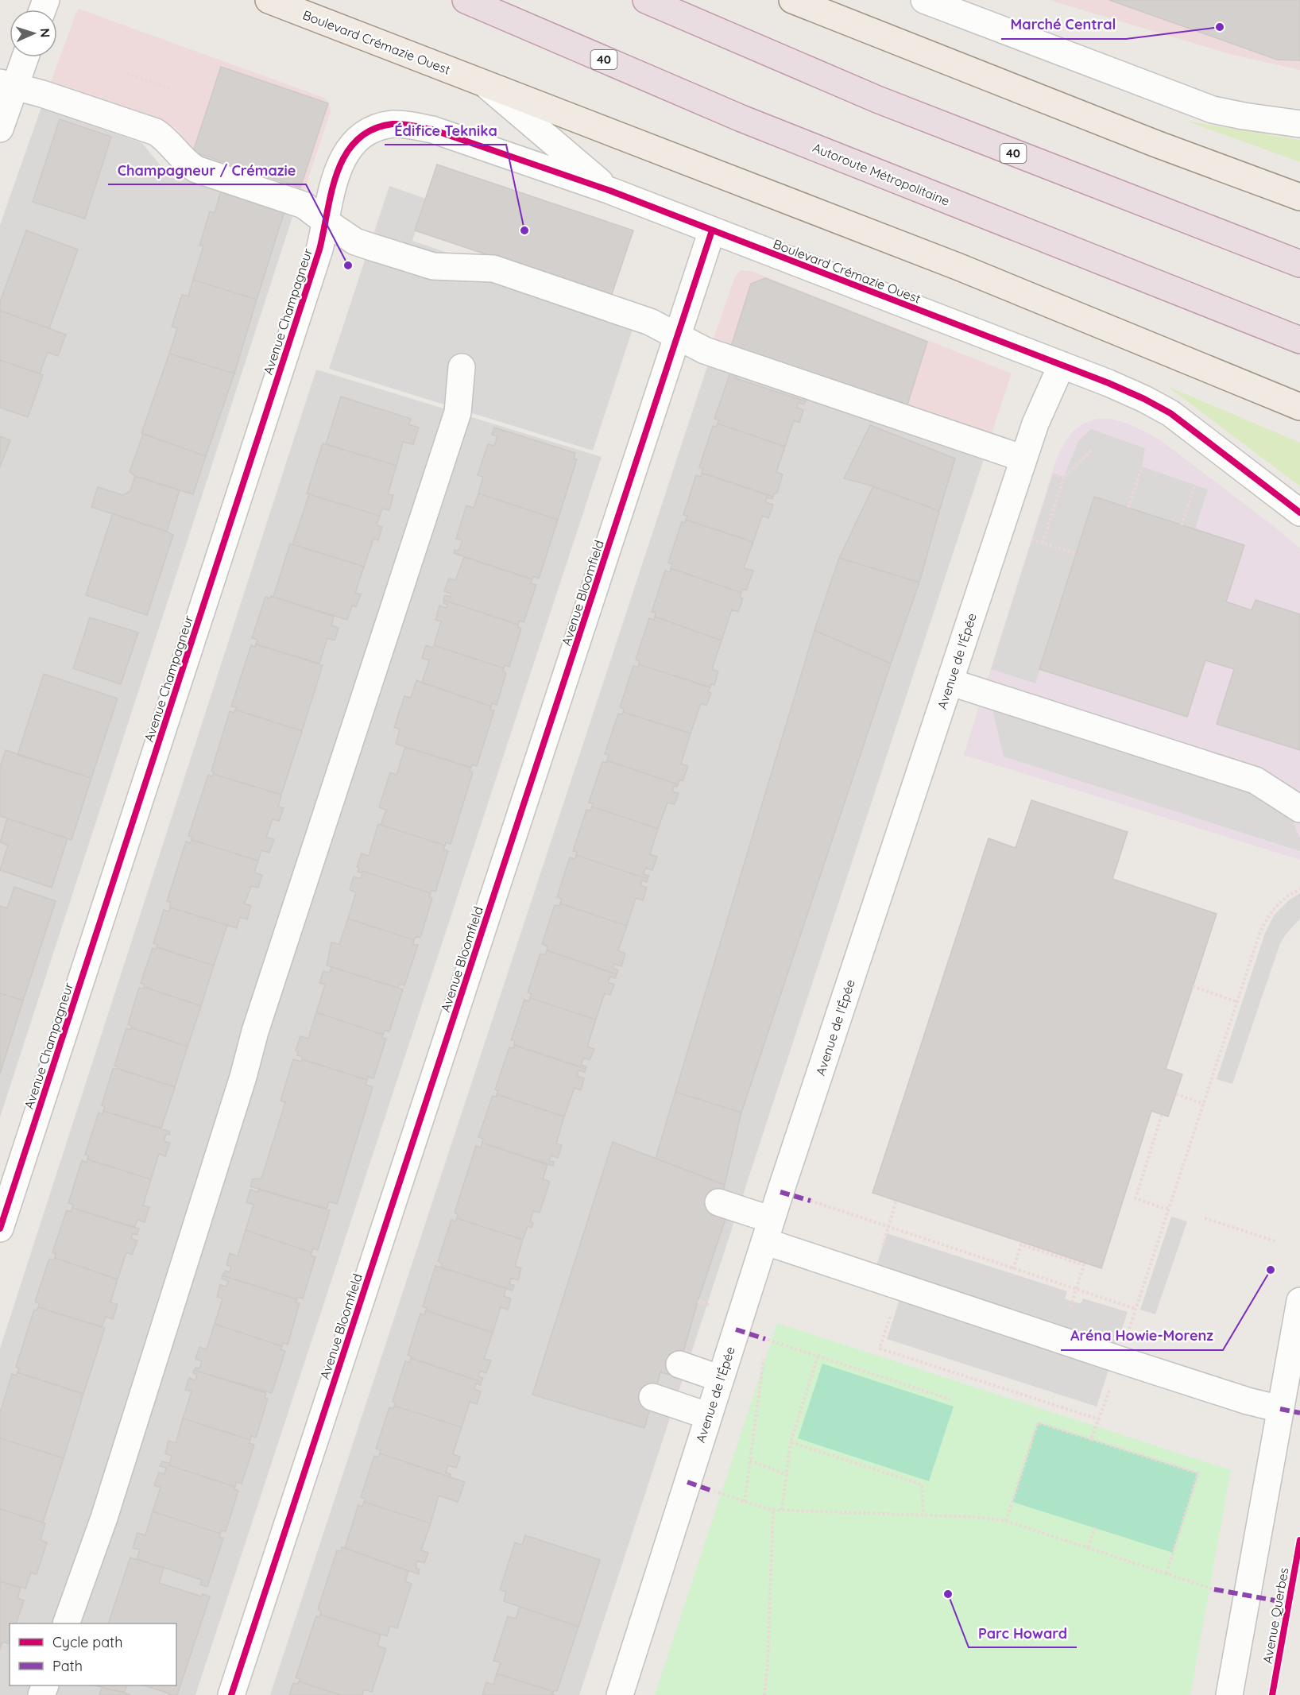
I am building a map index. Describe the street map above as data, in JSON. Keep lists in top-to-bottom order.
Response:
{
  "streets": {
    "highway": ["40", "Autoroute Métropolitaine"],
    "main road": ["Boulevard Crémazie Ouest"],
    "street": ["Avenue Champagneur", "Avenue Bloomfield", "Avenue de l'Épée"],
    "cycle path": ["Avenue Querbes"]
  },
  "crossings": [
    ["Boulevard Crémazie Ouest", "Avenue Champagneur"],
    ["Boulevard Crémazie Ouest", "Avenue Bloomfield"],
    ["Boulevard Crémazie Ouest", "Avenue de l'Épée"]
  ],
  "places": [
    "Marché Central",
    "Édifice Teknika",
    "Champagneur / Crémazie",
    "Aréna Howie-Morenz",
    "Parc Howard"
  ],
  "legend": ["Cycle path", "Path"],
  "north": "right"
}
